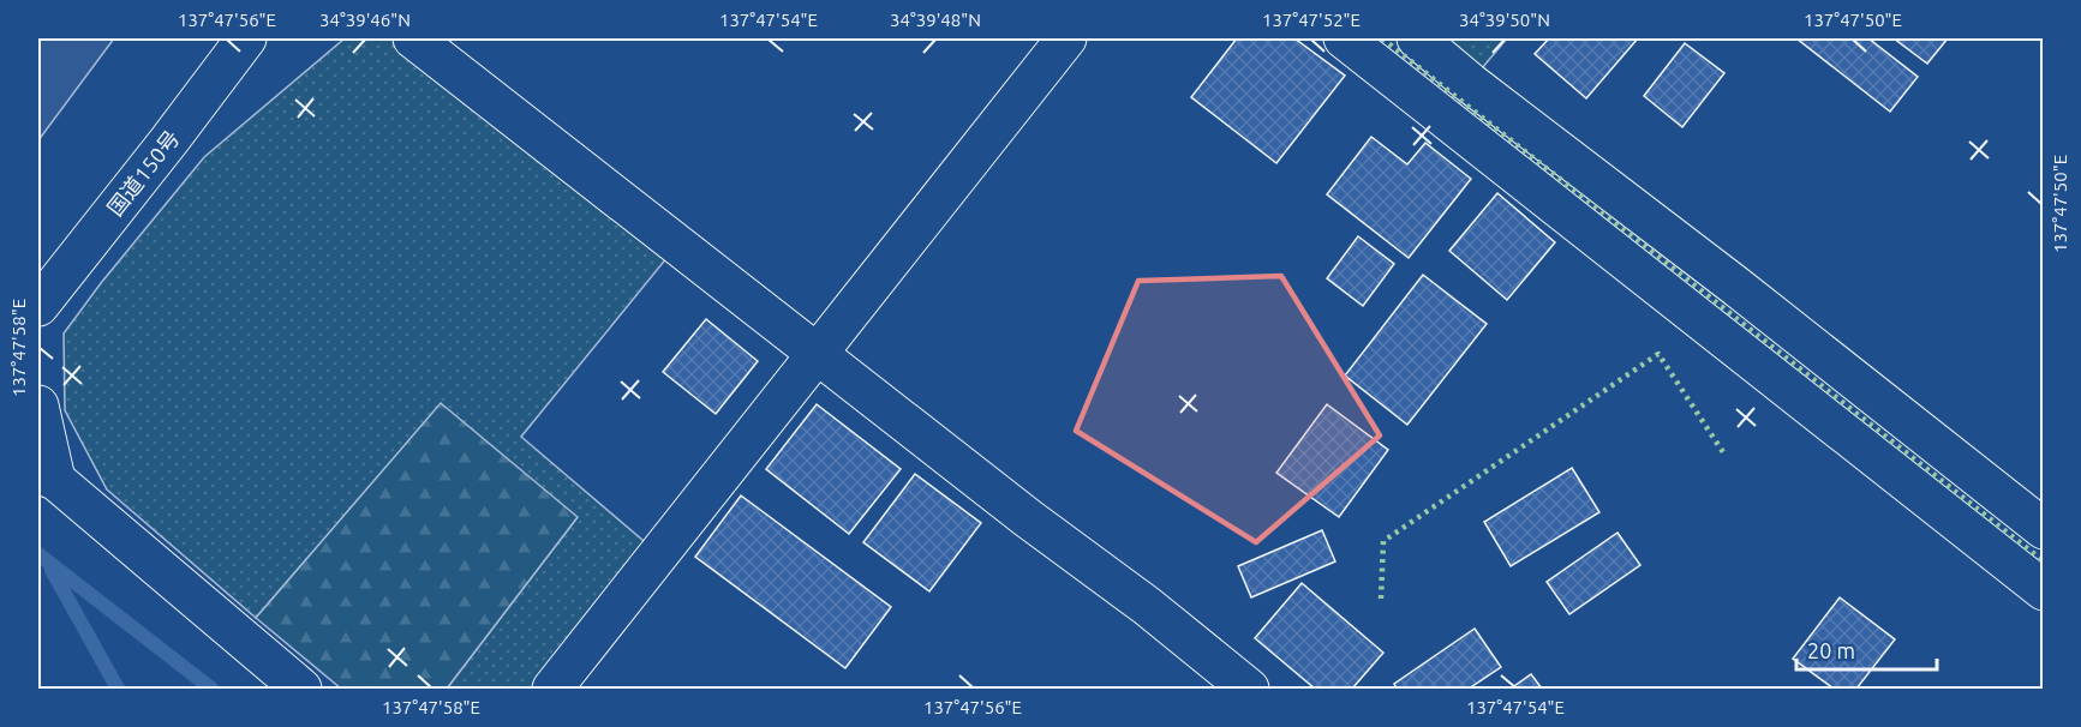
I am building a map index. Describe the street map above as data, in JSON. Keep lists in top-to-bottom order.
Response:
{
  "streets": {
    "main road": ["国道150号"]
  },
  "scale_bar": "20 m",
  "coordinates": [
    "137°47'56\"E",
    "34°39'46\"N",
    "137°47'54\"E",
    "34°39'48\"N",
    "137°47'52\"E",
    "34°39'50\"N",
    "137°47'50\"E",
    "137°47'58\"E"
  ]
}
